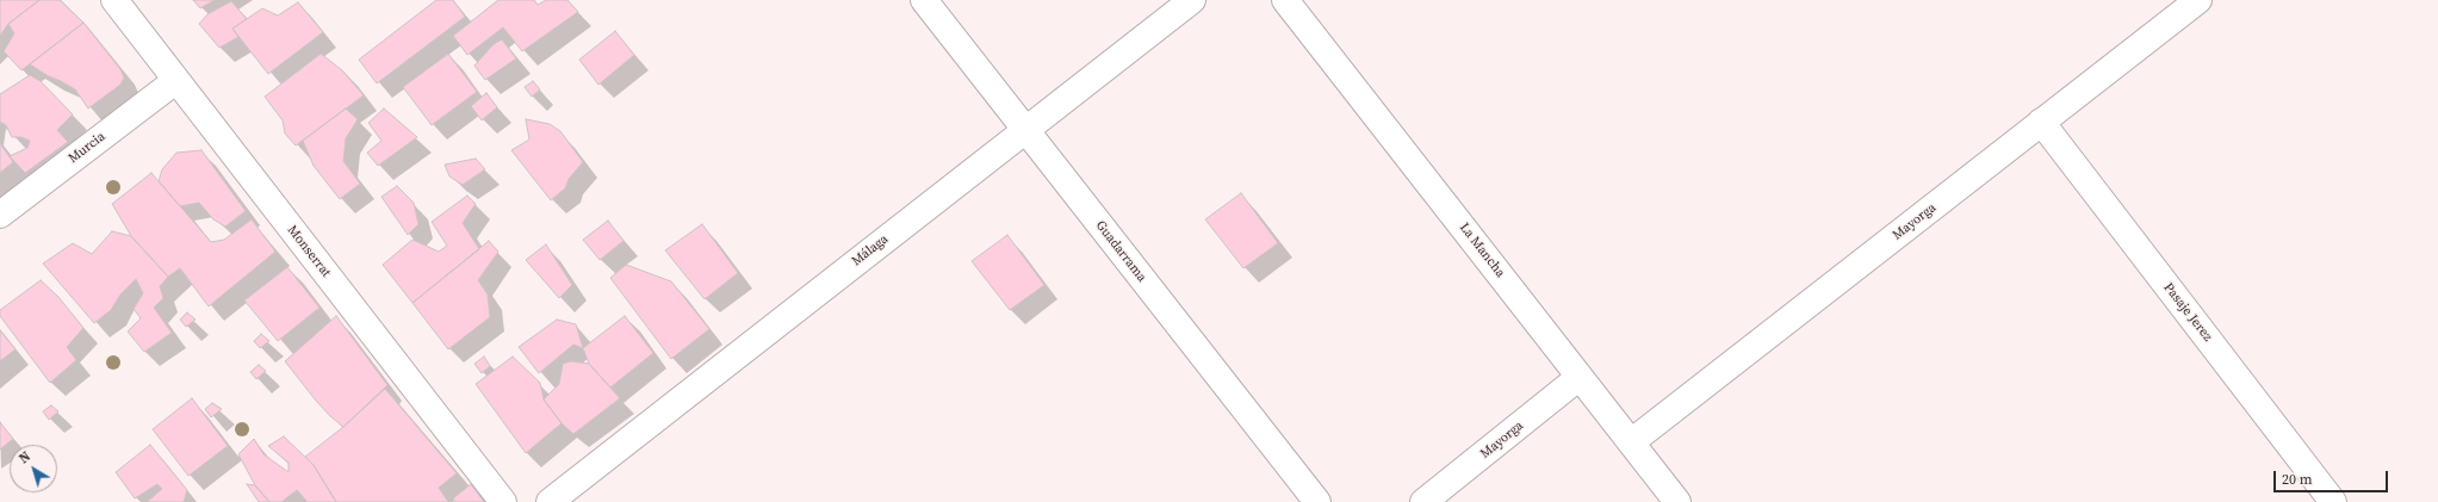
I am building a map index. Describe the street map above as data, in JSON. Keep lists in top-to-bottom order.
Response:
{
  "streets": {
    "street": [
      "Murcia",
      "Mayorga",
      "Málaga",
      "La Mancha",
      "Monserrat",
      "Guadarrama",
      "Pasaje Jerez"
    ]
  },
  "crossings": [
    ["Murcia", "Monserrat"],
    ["Mayorga", "La Mancha"],
    ["Mayorga", "Pasaje Jerez"],
    ["Málaga", "Guadarrama"]
  ],
  "scale_bar": "20 m",
  "north": "top left"
}
